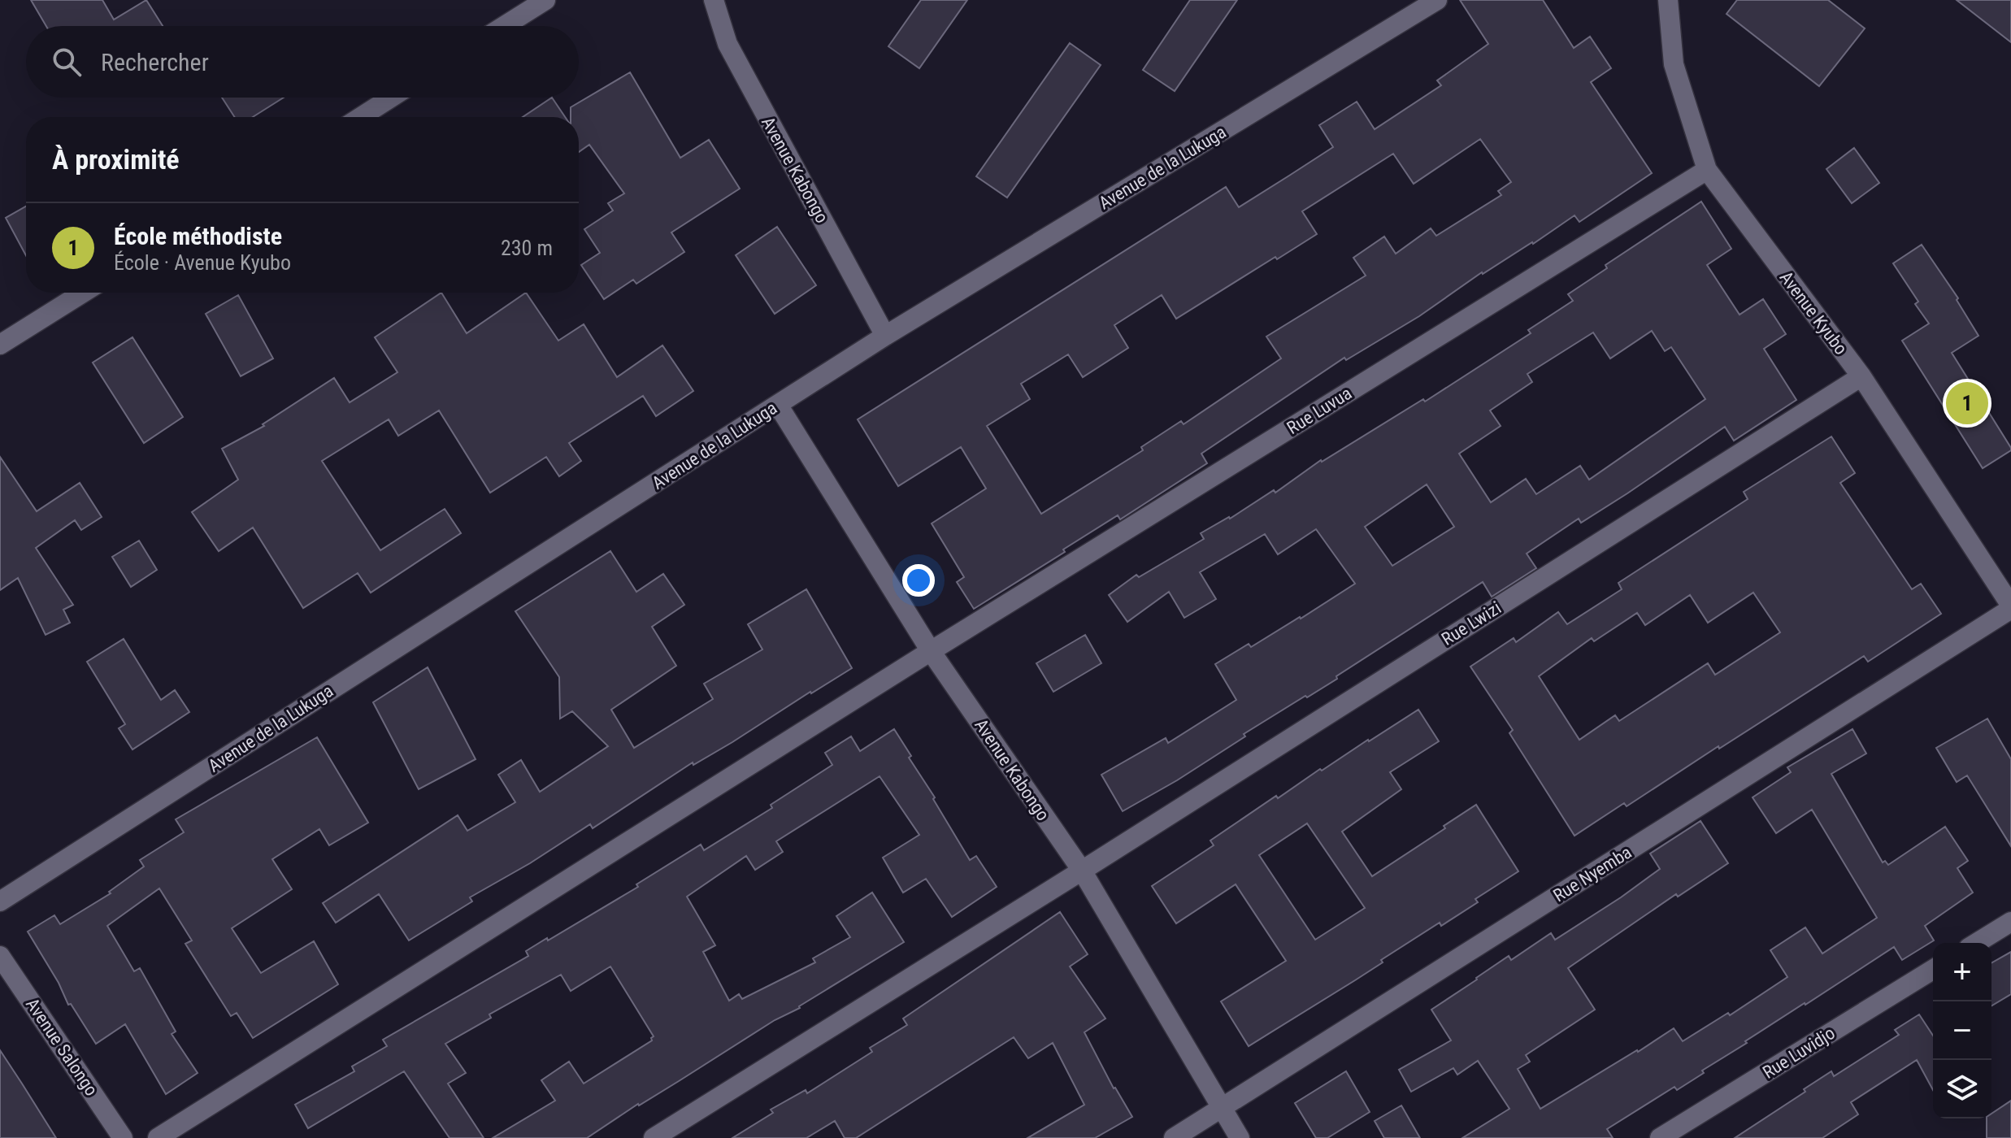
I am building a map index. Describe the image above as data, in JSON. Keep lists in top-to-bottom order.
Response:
{
  "streets": {
    "street": [
      "Avenue de la Lukuga",
      "Avenue Kabongo",
      "Avenue Kyubo",
      "Rue Luvua",
      "Rue Lwizi",
      "Rue Nyemba",
      "Avenue Salongo",
      "Rue Luvidjo"
    ]
  },
  "crossings": [
    ["Avenue de la Lukuga", "Avenue Kabongo"],
    ["Avenue Kabongo", "Rue Luvua"],
    ["Avenue Kabongo", "Rue Lwizi"],
    ["Avenue Kabongo", "Rue Nyemba"],
    ["Avenue Kyubo", "Rue Luvua"],
    ["Avenue Kyubo", "Rue Lwizi"],
    ["Avenue Kyubo", "Rue Nyemba"]
  ],
  "page": {
    "search": "Rechercher",
    "heading": "À proximité",
    "list": [
      {
        "mark": "1",
        "name": "École méthodiste",
        "note": "École · Avenue Kyubo",
        "value": "230 m"
      }
    ],
    "pins": "1",
    "map_buttons": ["+", "−"]
  }
}
